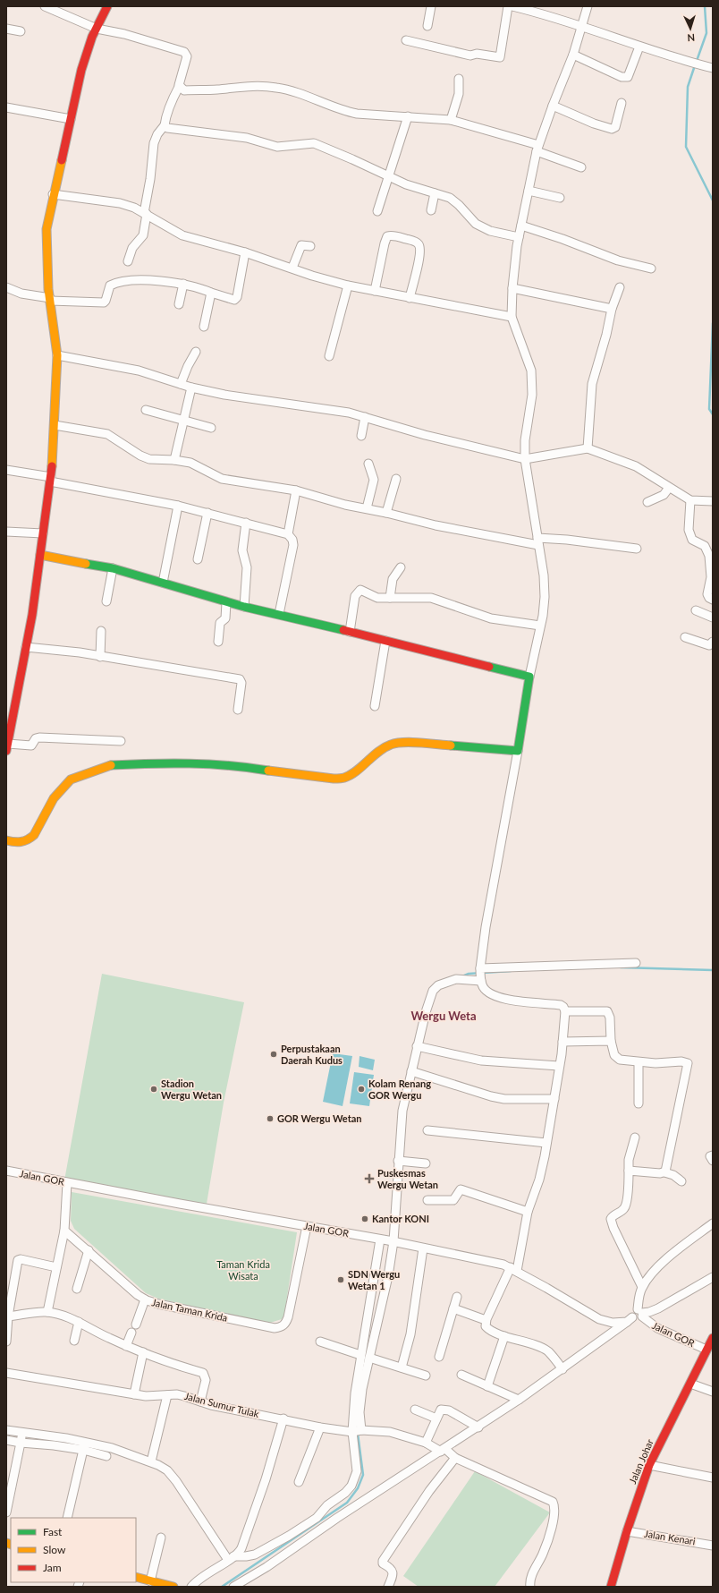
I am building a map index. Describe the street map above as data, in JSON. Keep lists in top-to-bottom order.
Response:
{
  "streets": {
    "street": [
      "Jalan GOR",
      "Jalan Taman Krida",
      "Jalan Sumur Tulak",
      "Jalan Johar",
      "Jalan Kenari"
    ]
  },
  "crossings": [
    ["Jalan GOR", "Jalan Taman Krida"],
    ["Jalan GOR", "Jalan Johar"],
    ["Jalan Johar", "Jalan Kenari"]
  ],
  "districts": ["Wergu Weta"],
  "parks": ["Taman Krida Wisata"],
  "places": {
    "other": [
      "Perpustakaan Daerah Kudus",
      "Stadion Wergu Wetan",
      "Kolam Renang GOR Wergu",
      "GOR Wergu Wetan",
      "Kantor KONI",
      "SDN Wergu Wetan 1"
    ],
    "health": ["Puskesmas Wergu Wetan"]
  },
  "legend": ["Fast", "Slow", "Jam"],
  "north": "bottom"
}
